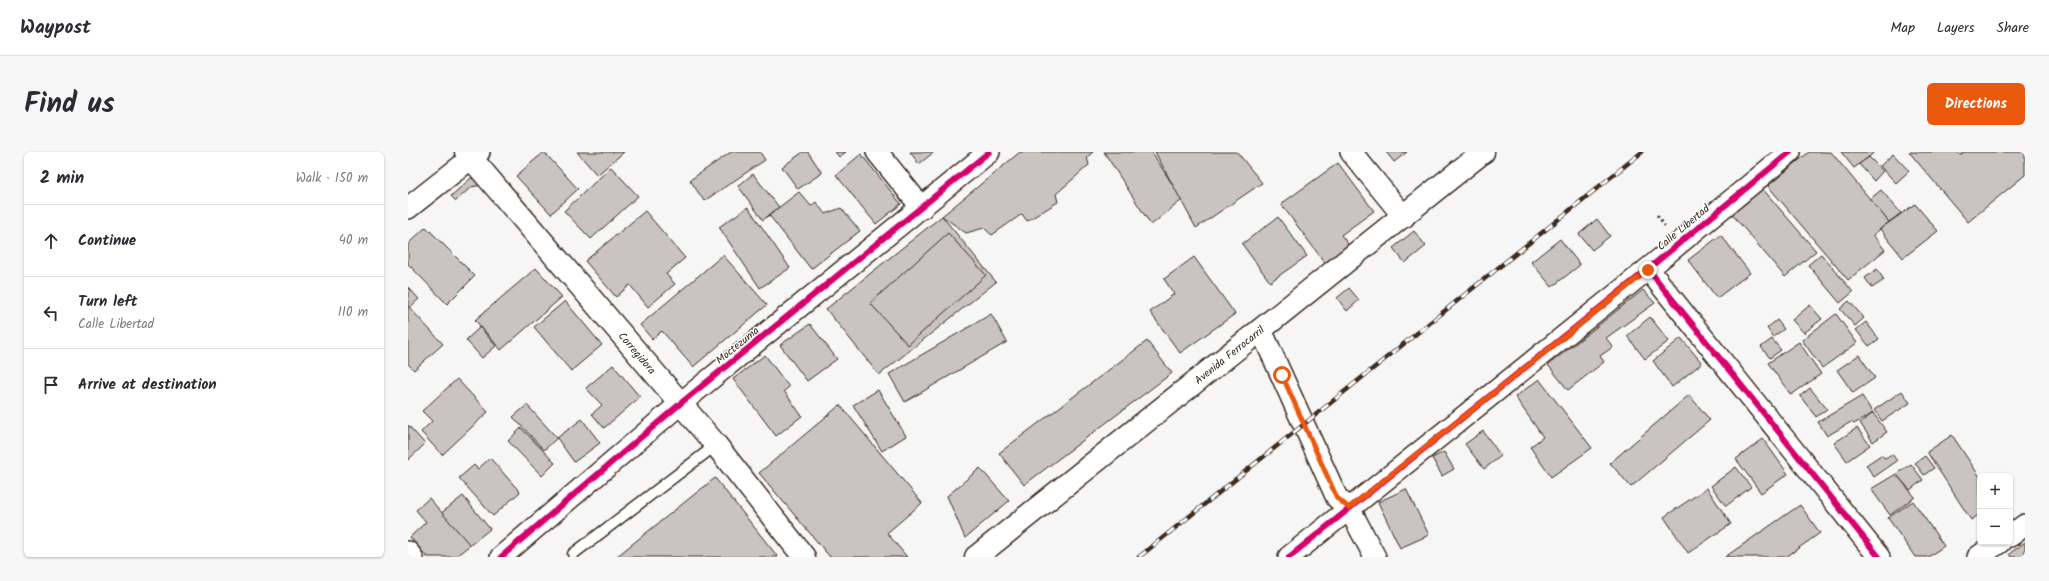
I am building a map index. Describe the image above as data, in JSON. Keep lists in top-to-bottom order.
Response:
{
  "streets": {
    "main road": ["Corregidora", "Avenida Ferrocarril"],
    "street": ["Calle Libertad", "Moctezuma"]
  },
  "crossings": [
    ["Moctezuma", "Corregidora"]
  ],
  "page": {
    "header": "Waypost",
    "nav": ["Map", "Layers", "Share"],
    "title": "Find us",
    "buttons": "Directions",
    "heading": ["2 min", "Walk · 150 m"],
    "list": [
      ["Continue", "40 m"],
      ["Turn left", "Calle Libertad", "110 m"],
      "Arrive at destination"
    ],
    "map_buttons": ["+", "−"]
  }
}
